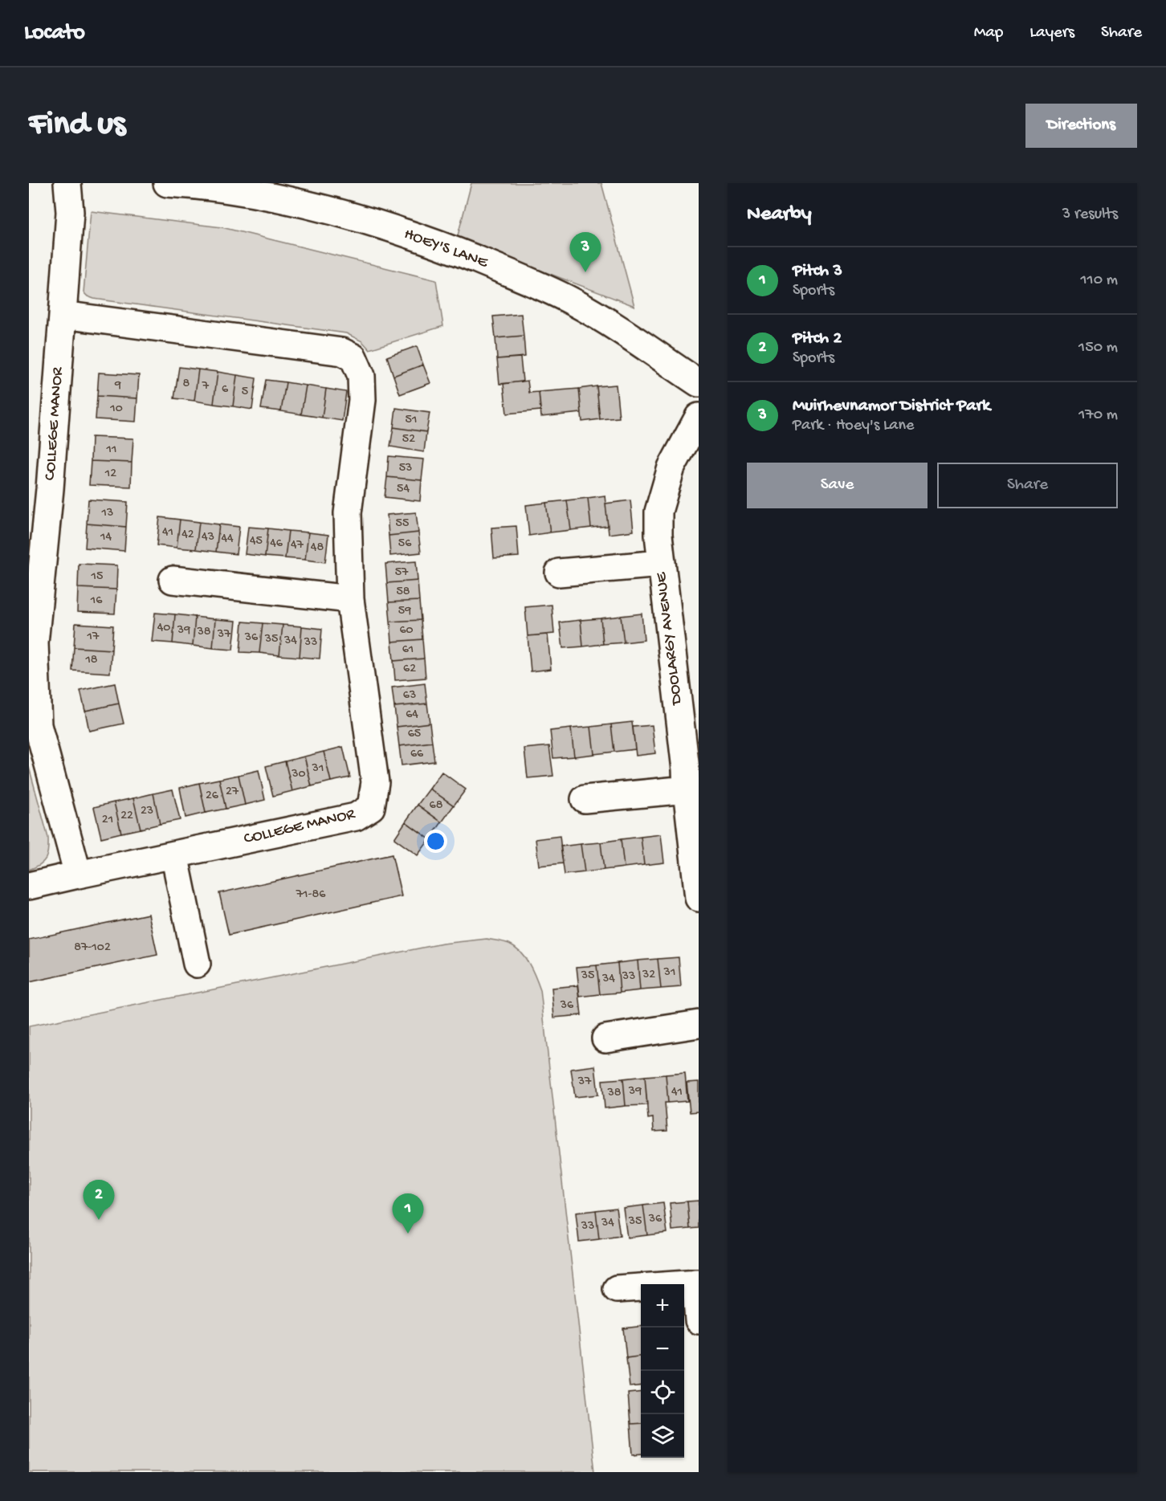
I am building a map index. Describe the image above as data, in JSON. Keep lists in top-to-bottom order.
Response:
{
  "streets": {
    "street": ["HOEY'S LANE", "COLLEGE MANOR", "DOOLARGY AVENUE"]
  },
  "house_numbers": [
    "8",
    "9",
    "7",
    "6",
    "5",
    "10",
    "51",
    "52",
    "11",
    "53",
    "12",
    "54",
    "13",
    "55",
    "41",
    "42",
    "14",
    "43",
    "44",
    "45",
    "46",
    "56",
    "47",
    "48",
    "57",
    "15",
    "58",
    "16",
    "59",
    "40",
    "39",
    "60",
    "38",
    "37",
    "17",
    "36",
    "35",
    "34",
    "33",
    "61",
    "18",
    "62",
    "63",
    "64",
    "65",
    "66",
    "31",
    "30",
    "27",
    "26",
    "68",
    "23",
    "22",
    "21",
    "71-86",
    "87-102",
    "31",
    "32",
    "35",
    "33",
    "34",
    "36",
    "37",
    "39",
    "41",
    "38",
    "36",
    "35",
    "34",
    "33"
  ],
  "page": {
    "header": "Locato",
    "nav": ["Map", "Layers", "Share"],
    "buttons": [
      "Directions",
      ["Save", "Share"]
    ],
    "title": "Find us",
    "heading": ["Nearby", "3 results"],
    "pins": ["3", "2", "1"],
    "list": [
      {
        "mark": "1",
        "name": "Pitch 3",
        "note": "Sports",
        "value": "110 m"
      },
      {
        "mark": "2",
        "name": "Pitch 2",
        "note": "Sports",
        "value": "150 m"
      },
      {
        "mark": "3",
        "name": "Muirhevnamor District Park",
        "note": "Park · Hoey's Lane",
        "value": "170 m"
      }
    ],
    "map_buttons": ["+", "−"]
  }
}
